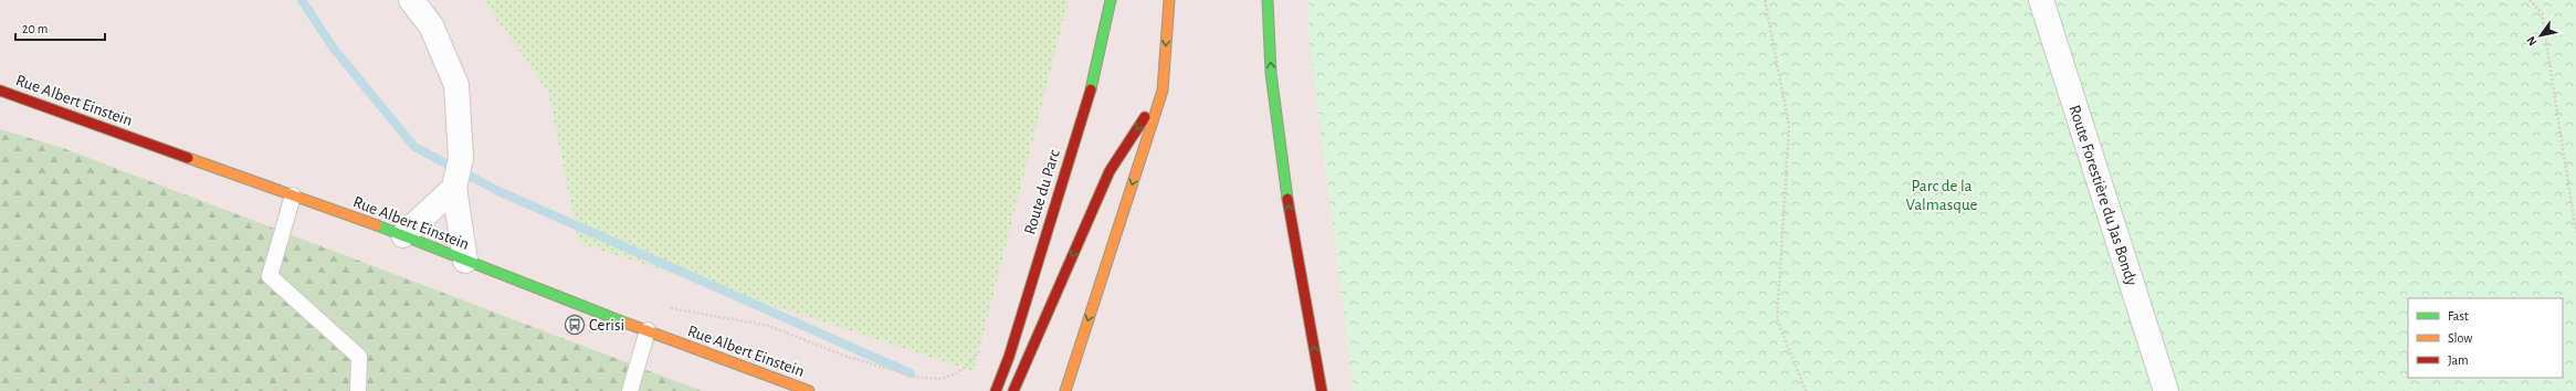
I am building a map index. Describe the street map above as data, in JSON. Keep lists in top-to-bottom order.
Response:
{
  "streets": {
    "street": ["Rue Albert Einstein", "Route du Parc", "Route Forestière du Jas Bondy"]
  },
  "parks": ["Parc de la Valmasque"],
  "places": {
    "bus stop": ["Cerisi"]
  },
  "legend": ["Fast", "Slow", "Jam"],
  "scale_bar": "20 m",
  "north": "bottom left"
}
